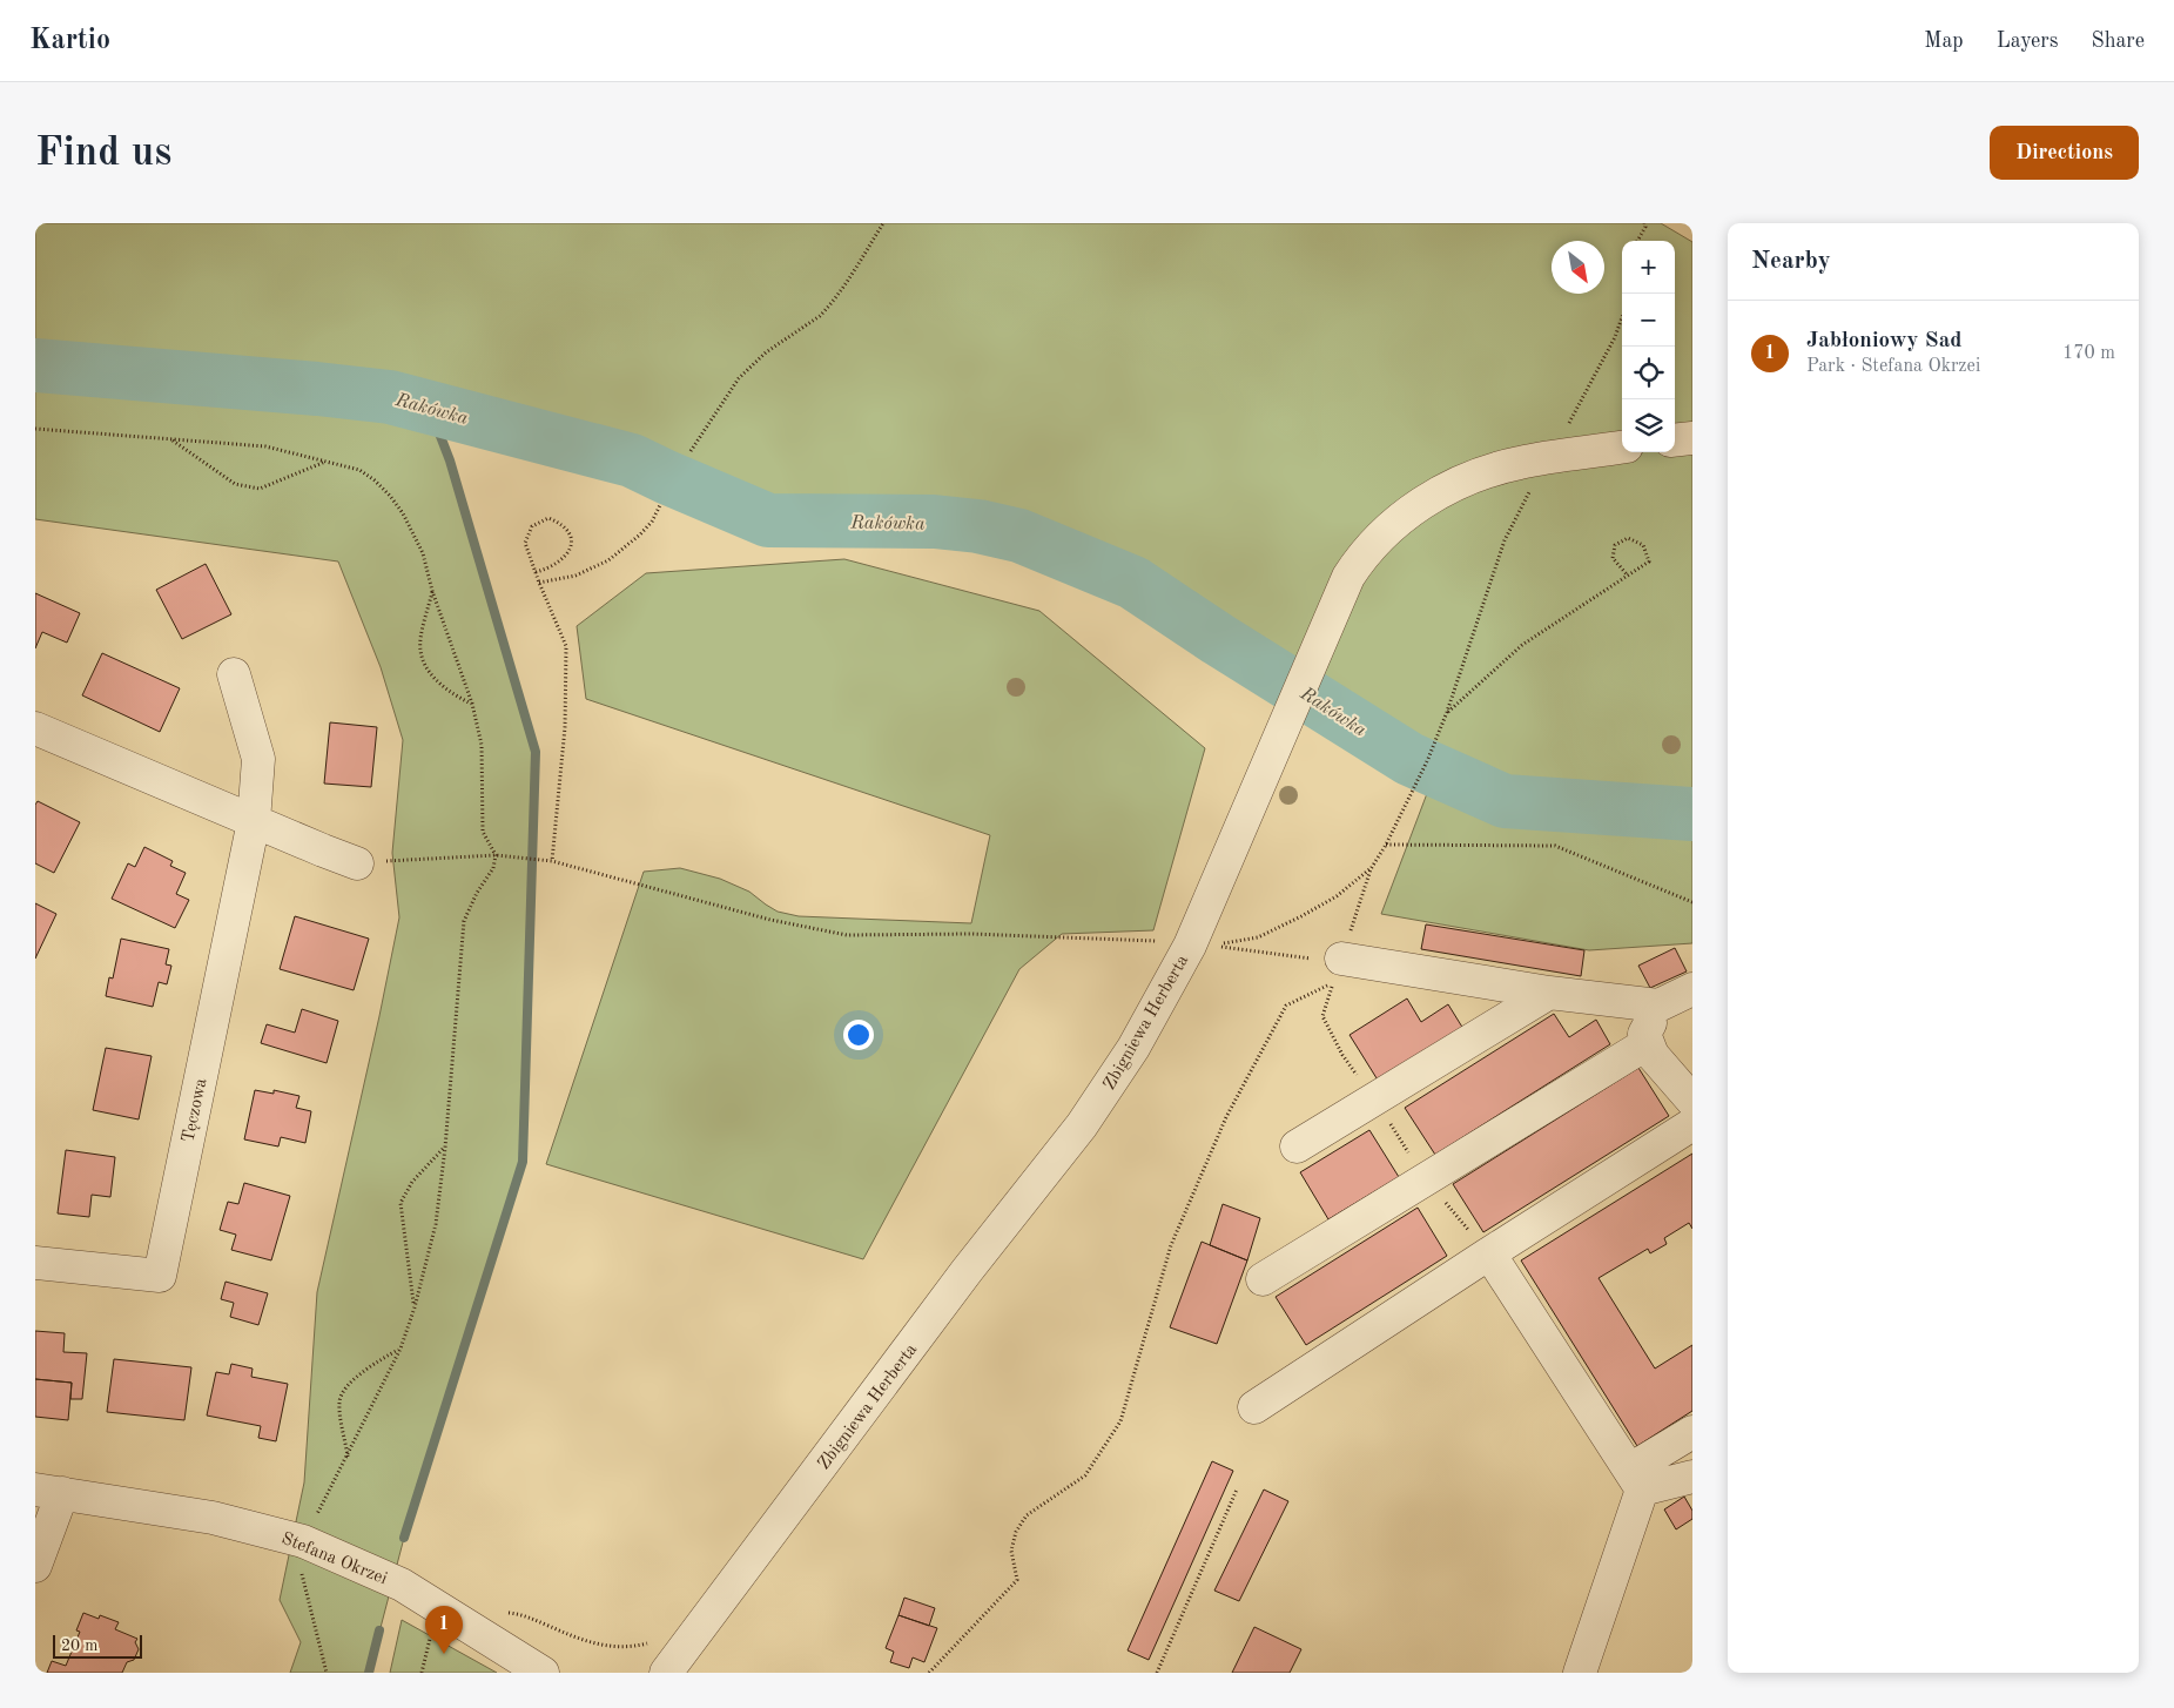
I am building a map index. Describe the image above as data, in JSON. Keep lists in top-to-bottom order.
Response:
{
  "streets": {
    "street": ["Zbigniewa Herberta", "Tęczowa", "Stefana Okrzei"]
  },
  "water": ["Rakówka"],
  "scale_bar": "20 m",
  "north": "bottom right",
  "page": {
    "header": "Kartio",
    "nav": ["Map", "Layers", "Share"],
    "buttons": "Directions",
    "title": "Find us",
    "heading": "Nearby",
    "map_buttons": ["+", "−"],
    "list": [
      {
        "mark": "1",
        "name": "Jabłoniowy Sad",
        "note": "Park · Stefana Okrzei",
        "value": "170 m"
      }
    ],
    "pins": "1",
    "scale": "20 m"
  }
}
